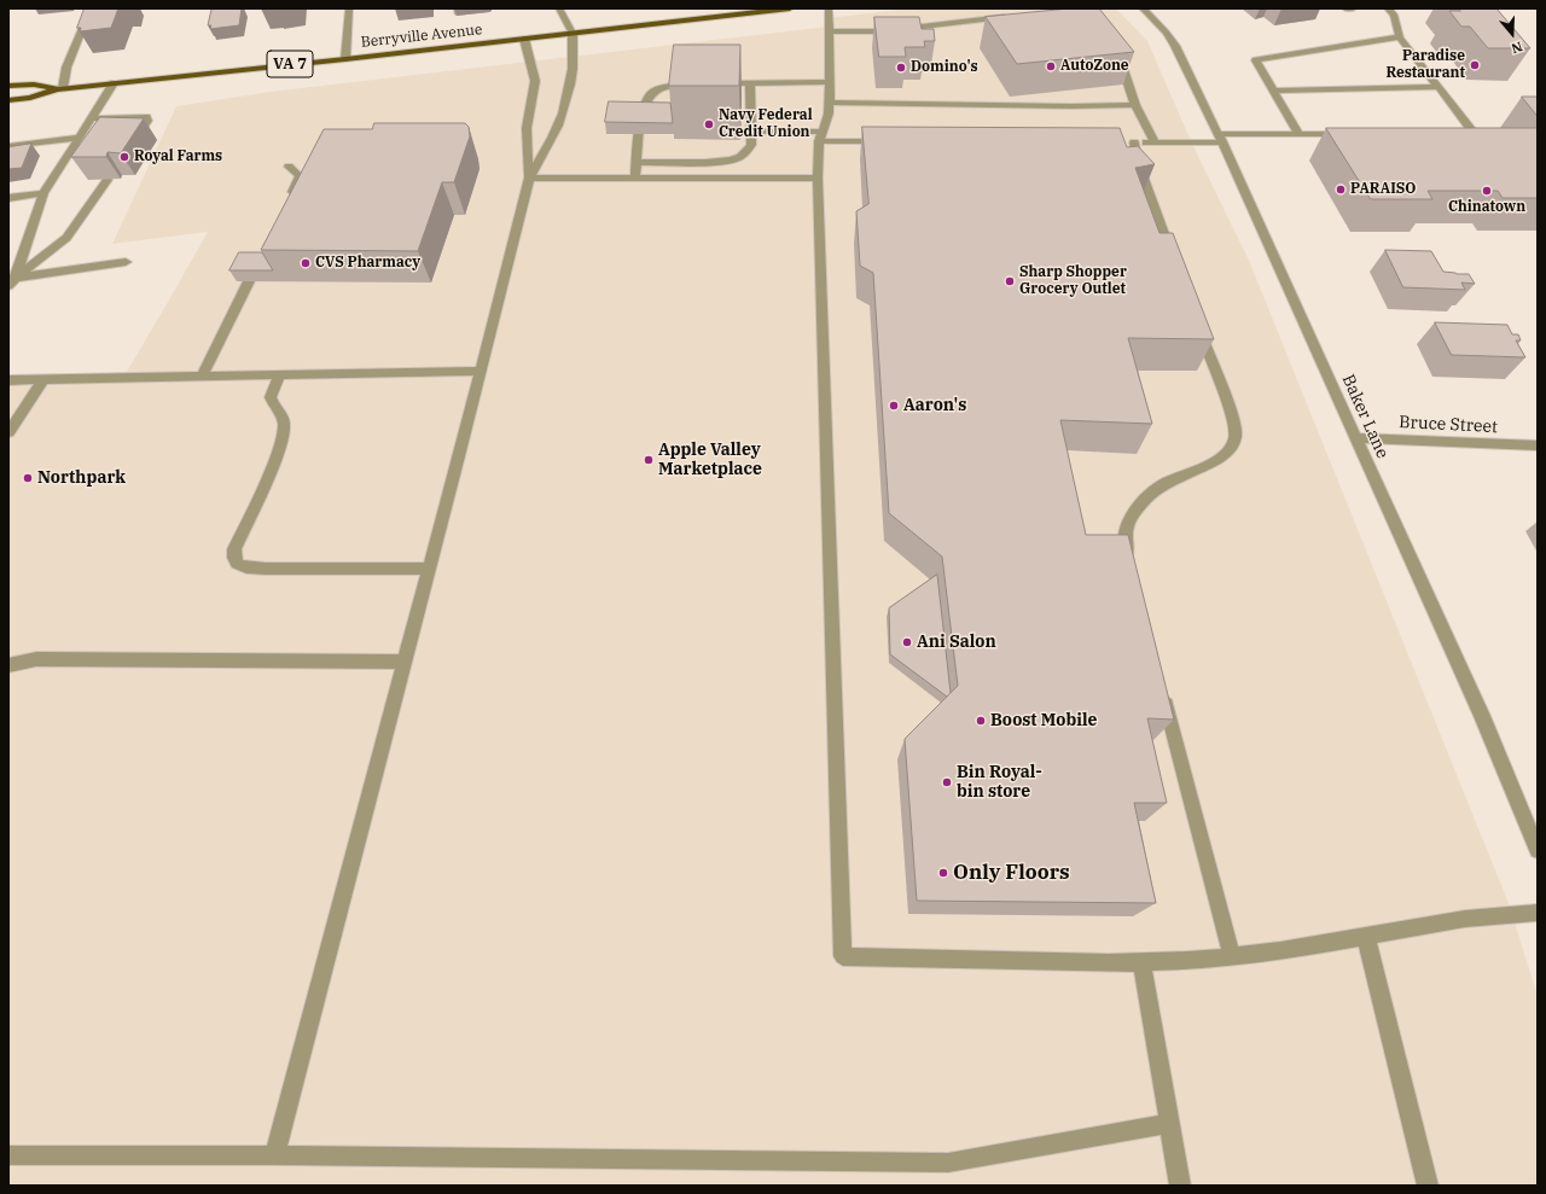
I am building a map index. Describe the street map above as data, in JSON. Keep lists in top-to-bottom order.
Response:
{
  "streets": {
    "main road": ["Berryville Avenue", "VA 7"],
    "street": ["Baker Lane", "Bruce Street"]
  },
  "crossings": [
    ["Baker Lane", "Bruce Street"]
  ],
  "places": [
    "Paradise Restaurant",
    "AutoZone",
    "Domino's",
    "Navy Federal Credit Union",
    "Royal Farms",
    "PARAISO",
    "Chinatown",
    "CVS Pharmacy",
    "Sharp Shopper Grocery Outlet",
    "Aaron's",
    "Apple Valley Marketplace",
    "Northpark",
    "Ani Salon",
    "Boost Mobile",
    "Bin Royal- bin store",
    "Only Floors"
  ],
  "north": "bottom"
}
